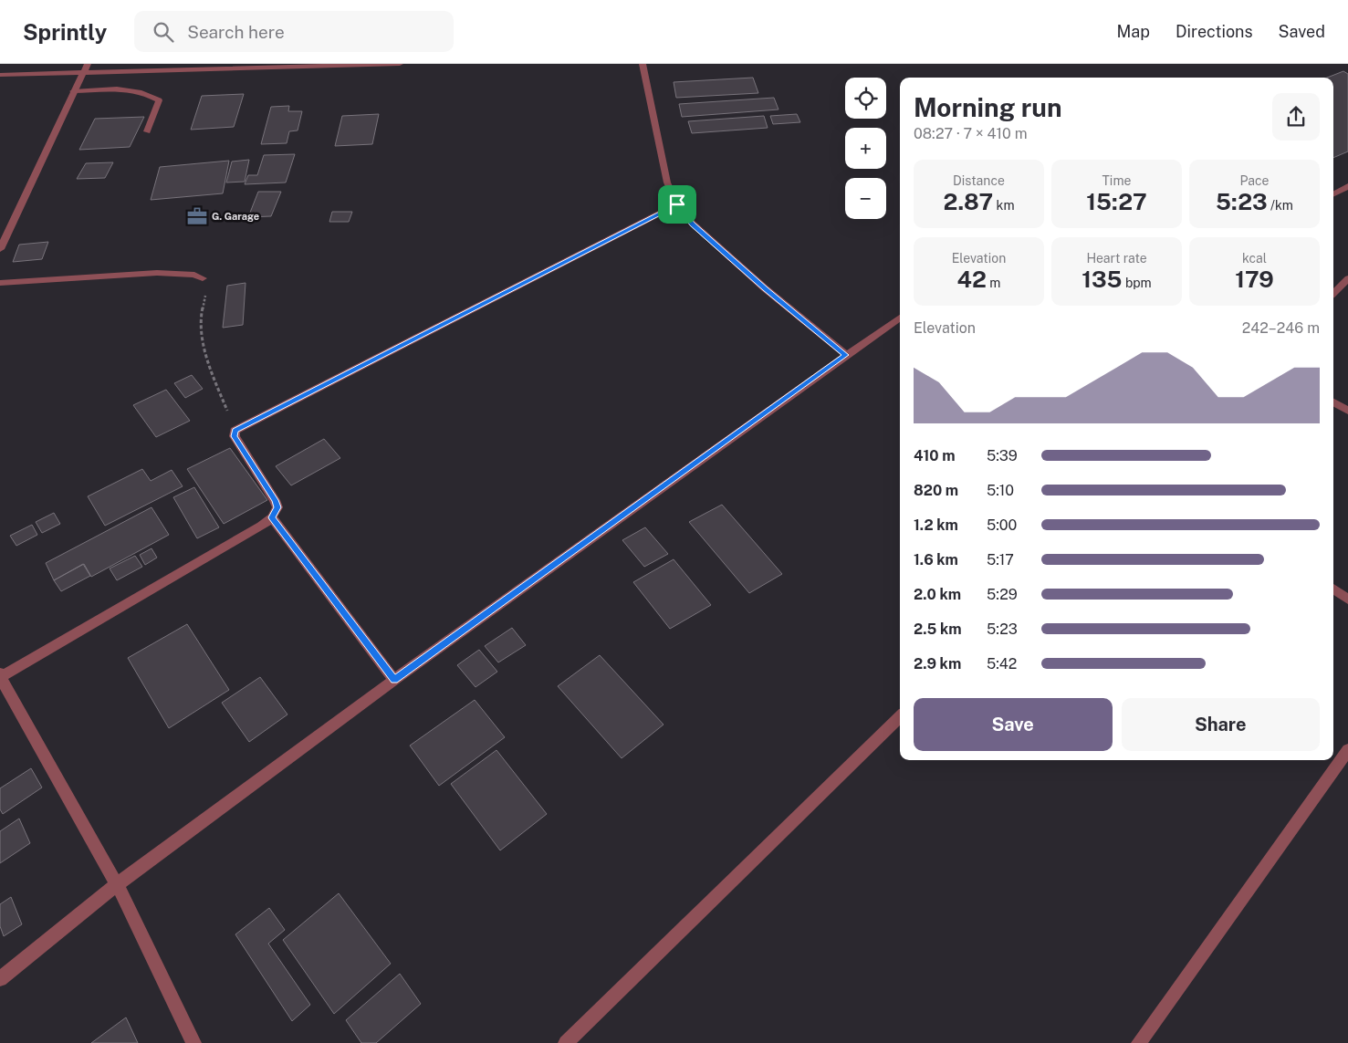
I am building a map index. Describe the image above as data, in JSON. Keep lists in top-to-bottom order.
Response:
{
  "places": {
    "office": ["G. Garage"]
  },
  "page": {
    "header": "Sprintly",
    "search": "Search here",
    "nav": ["Map", "Directions", "Saved"],
    "map_buttons": ["+", "−"],
    "heading": ["Morning run", "08:27 · 7 × 410 m"],
    "stats": [
      ["Distance", "2.87 km"],
      ["Time", "15:27"],
      ["Pace", "5:23 /km"],
      ["Elevation", "42 m"],
      ["Heart rate", "135 bpm"],
      ["kcal", "179"]
    ],
    "chart": ["Elevation", "242–246 m"],
    "list": [
      {
        "name": "410 m",
        "note": "5:39"
      },
      {
        "name": "820 m",
        "note": "5:10"
      },
      {
        "name": "1.2 km",
        "note": "5:00"
      },
      {
        "name": "1.6 km",
        "note": "5:17"
      },
      {
        "name": "2.0 km",
        "note": "5:29"
      },
      {
        "name": "2.5 km",
        "note": "5:23"
      },
      {
        "name": "2.9 km",
        "note": "5:42"
      }
    ],
    "buttons": ["Save", "Share"]
  }
}
